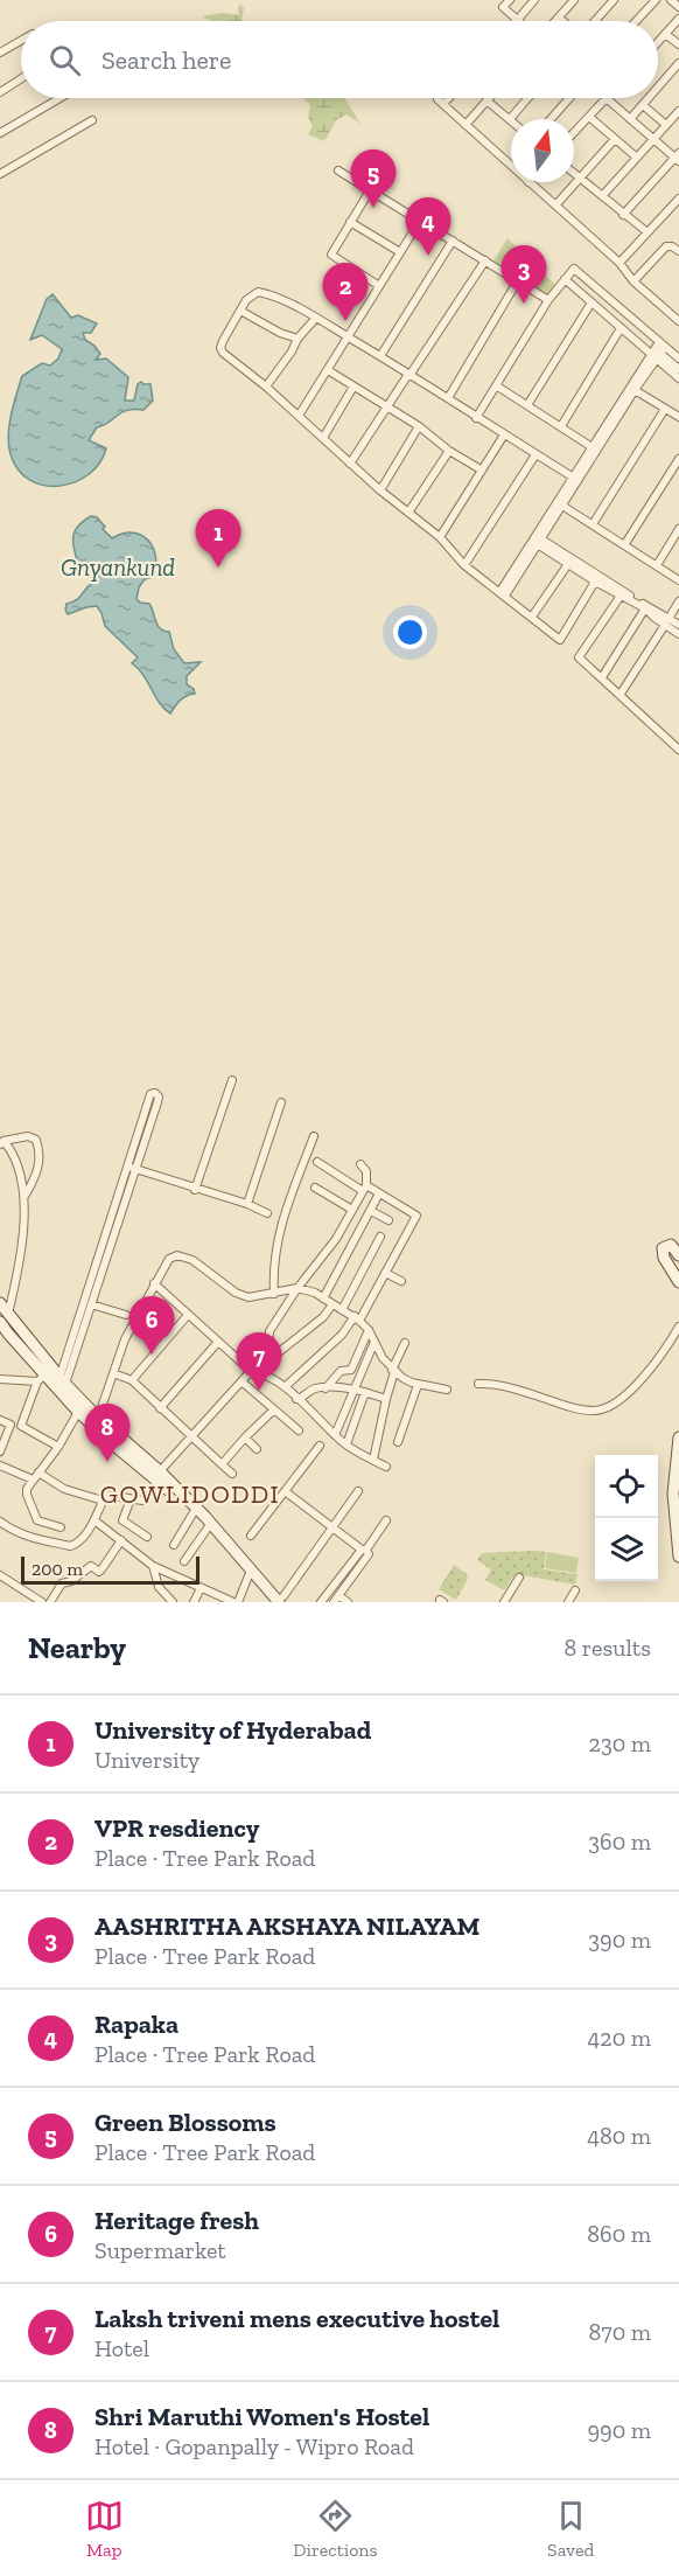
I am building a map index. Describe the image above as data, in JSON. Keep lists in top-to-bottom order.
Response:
{
  "districts": ["GOWLIDODDI"],
  "water": ["Gnyankund"],
  "scale_bar": "200 m",
  "north": "top",
  "page": {
    "search": "Search here",
    "pins": [
      "5",
      "4",
      "3",
      "2",
      "1",
      "6",
      "7",
      "8"
    ],
    "scale": "200 m",
    "heading": ["Nearby", "8 results"],
    "list": [
      {
        "mark": "1",
        "name": "University of Hyderabad",
        "note": "University",
        "value": "230 m"
      },
      {
        "mark": "2",
        "name": "VPR resdiency",
        "note": "Place · Tree Park Road",
        "value": "360 m"
      },
      {
        "mark": "3",
        "name": "AASHRITHA AKSHAYA NILAYAM",
        "note": "Place · Tree Park Road",
        "value": "390 m"
      },
      {
        "mark": "4",
        "name": "Rapaka",
        "note": "Place · Tree Park Road",
        "value": "420 m"
      },
      {
        "mark": "5",
        "name": "Green Blossoms",
        "note": "Place · Tree Park Road",
        "value": "480 m"
      },
      {
        "mark": "6",
        "name": "Heritage fresh",
        "note": "Supermarket",
        "value": "860 m"
      },
      {
        "mark": "7",
        "name": "Laksh triveni mens executive hostel",
        "note": "Hotel",
        "value": "870 m"
      },
      {
        "mark": "8",
        "name": "Shri Maruthi Women's Hostel",
        "note": "Hotel · Gopanpally - Wipro Road",
        "value": "990 m"
      }
    ],
    "nav": ["Map", "Directions", "Saved"]
  }
}
